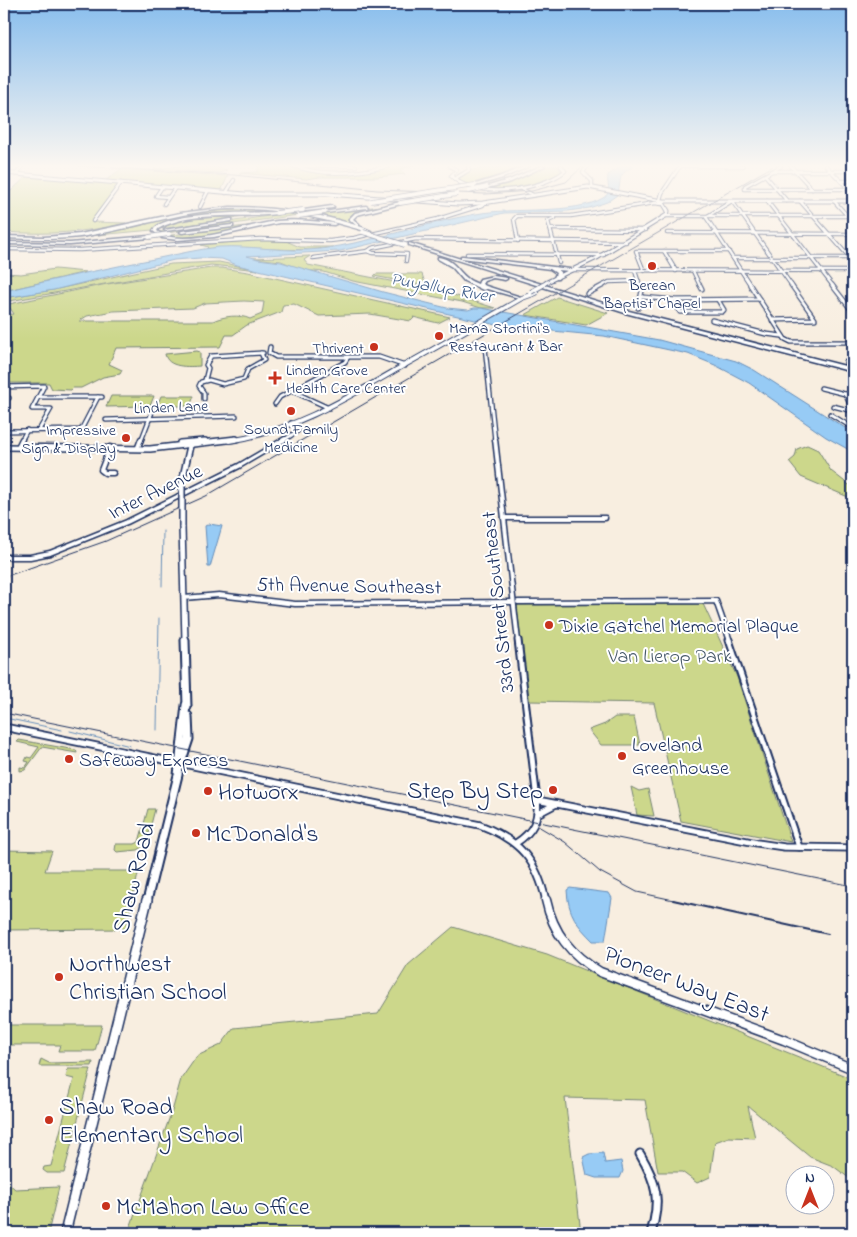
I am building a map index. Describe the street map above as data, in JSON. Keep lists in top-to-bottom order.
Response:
{
  "streets": {
    "main road": ["Shaw Road"],
    "street": [
      "Linden Lane",
      "Inter Avenue",
      "5th Avenue Southeast",
      "33rd Street Southeast",
      "Pioneer Way East"
    ]
  },
  "crossings": [
    ["5th Avenue Southeast", "33rd Street Southeast"],
    ["5th Avenue Southeast", "Shaw Road"],
    ["Shaw Road", "Pioneer Way East"]
  ],
  "water": ["Puyallup River"],
  "parks": ["Van Lierop Park"],
  "places": {
    "other": [
      "Berean Baptist Chapel",
      "Mama Stortini's Restaurant & Bar",
      "Thrivent",
      "Sound Family Medicine",
      "Impressive Sign & Display",
      "Dixie Gatchel Memorial Plaque",
      "Loveland Greenhouse",
      "Safeway Express",
      "Step By Step",
      "Hotworx",
      "McDonald's",
      "Northwest Christian School",
      "Shaw Road Elementary School",
      "McMahon Law Office"
    ],
    "health": ["Linden Grove Health Care Center"]
  },
  "north": "top"
}
